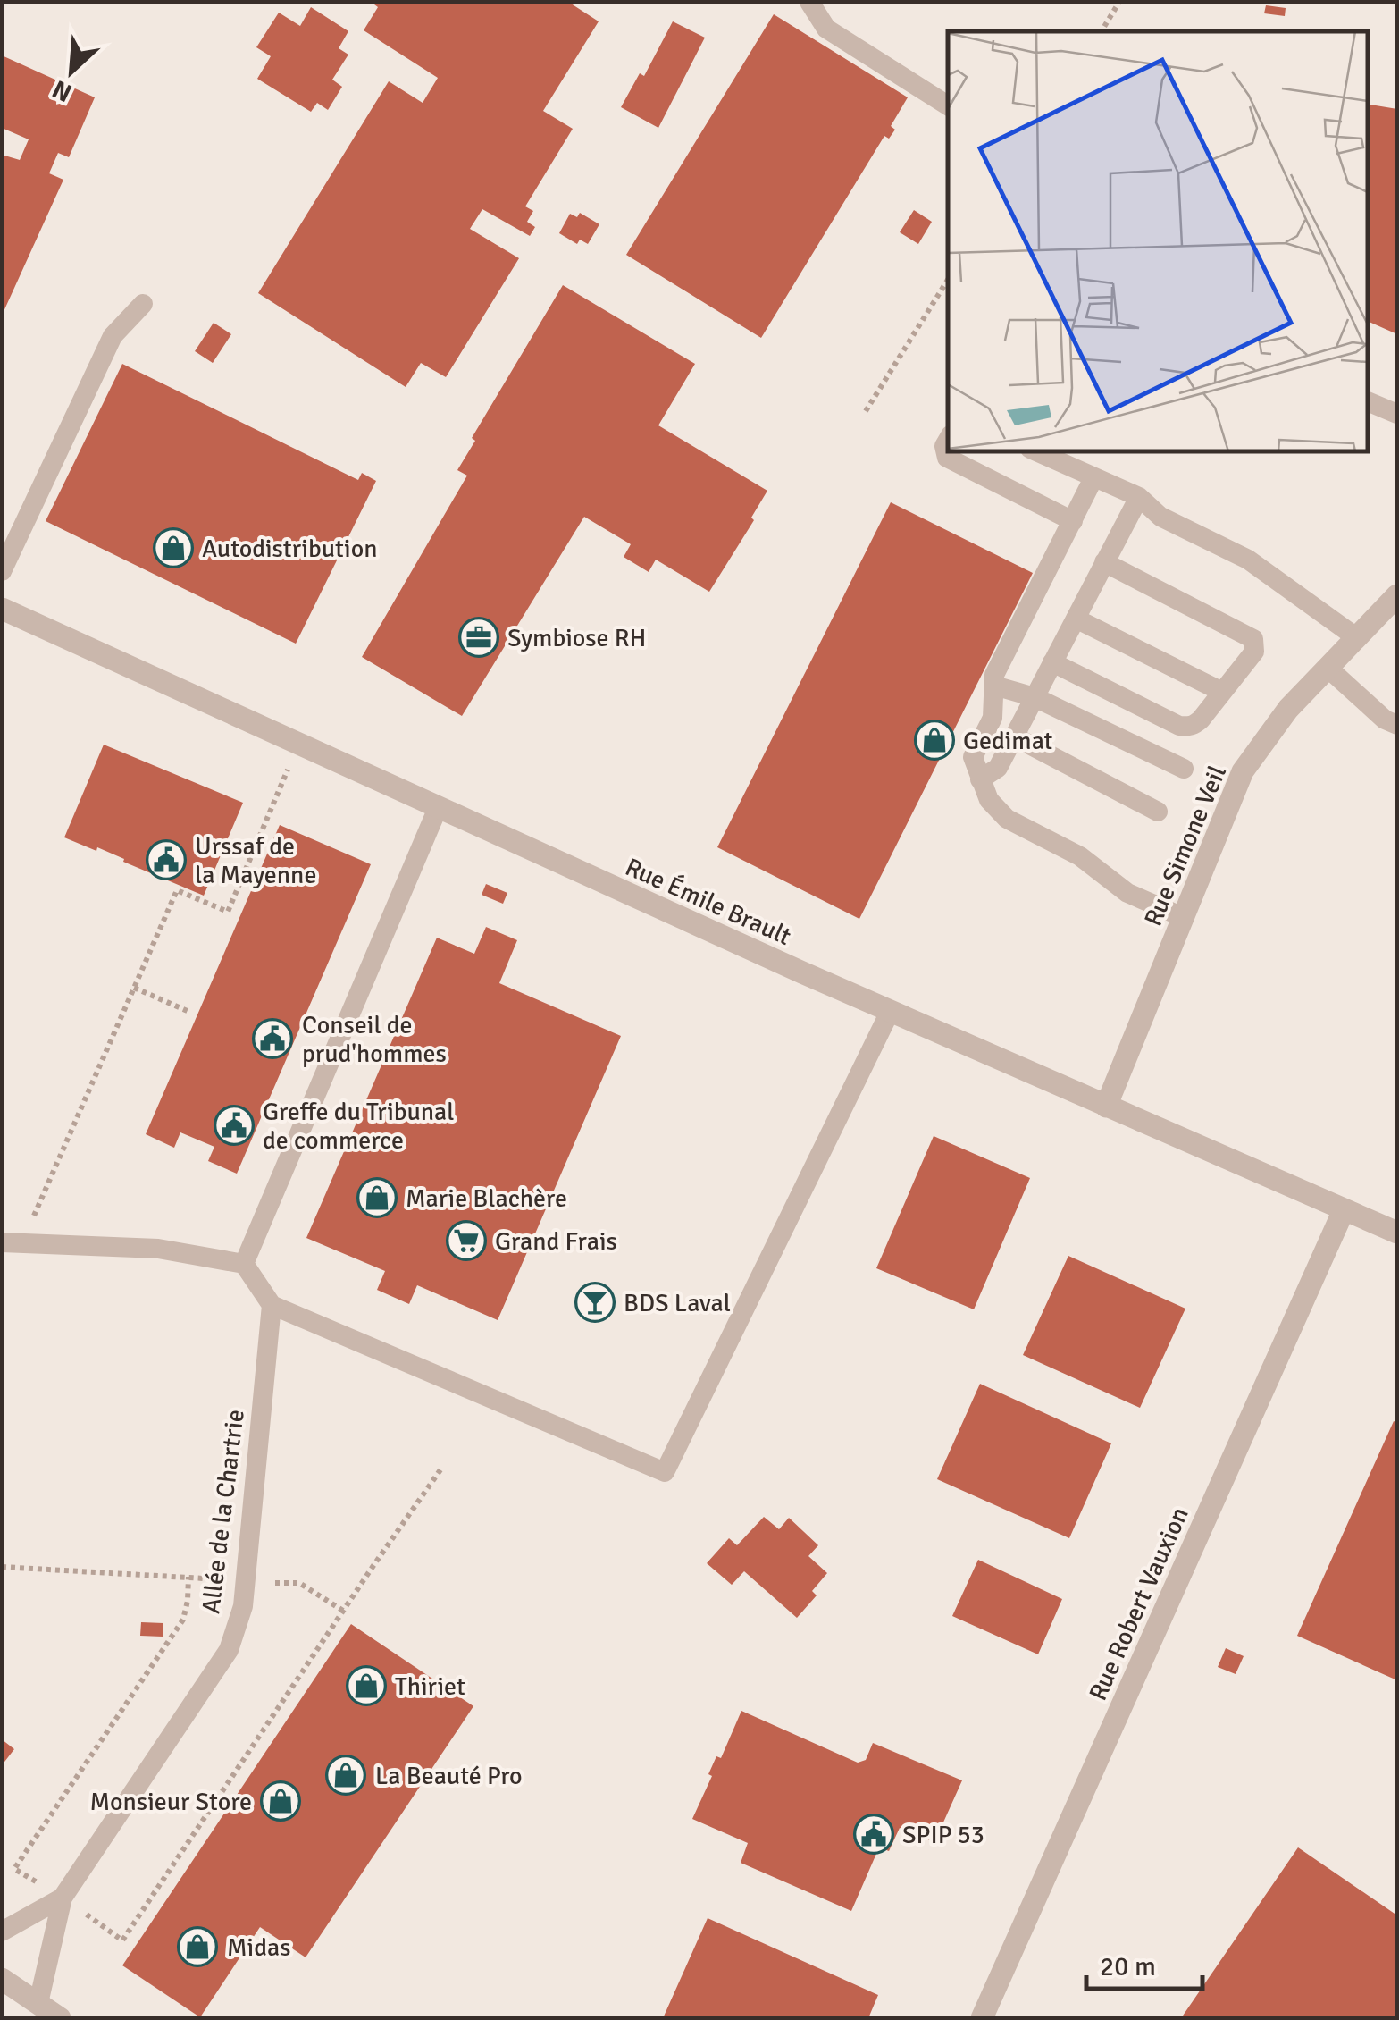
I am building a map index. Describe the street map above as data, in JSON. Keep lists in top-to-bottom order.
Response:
{
  "streets": {
    "street": ["Rue Simone Veil", "Rue Émile Brault", "Rue Robert Vauxion"],
    "lane": ["Allée de la Chartrie"]
  },
  "crossings": [
    ["Rue Simone Veil", "Rue Émile Brault"],
    ["Rue Émile Brault", "Rue Robert Vauxion"]
  ],
  "places": {
    "shop": [
      "Autodistribution",
      "Gedimat",
      "Marie Blachère",
      "Thiriet",
      "La Beauté Pro",
      "Monsieur Store",
      "Midas"
    ],
    "office": ["Symbiose RH"],
    "public building": [
      "Urssaf de la Mayenne",
      "Conseil de prud'hommes",
      "Greffe du Tribunal de commerce",
      "SPIP 53"
    ],
    "supermarket": ["Grand Frais"],
    "bar": ["BDS Laval"]
  },
  "scale_bar": "20 m",
  "north": "bottom left"
}
